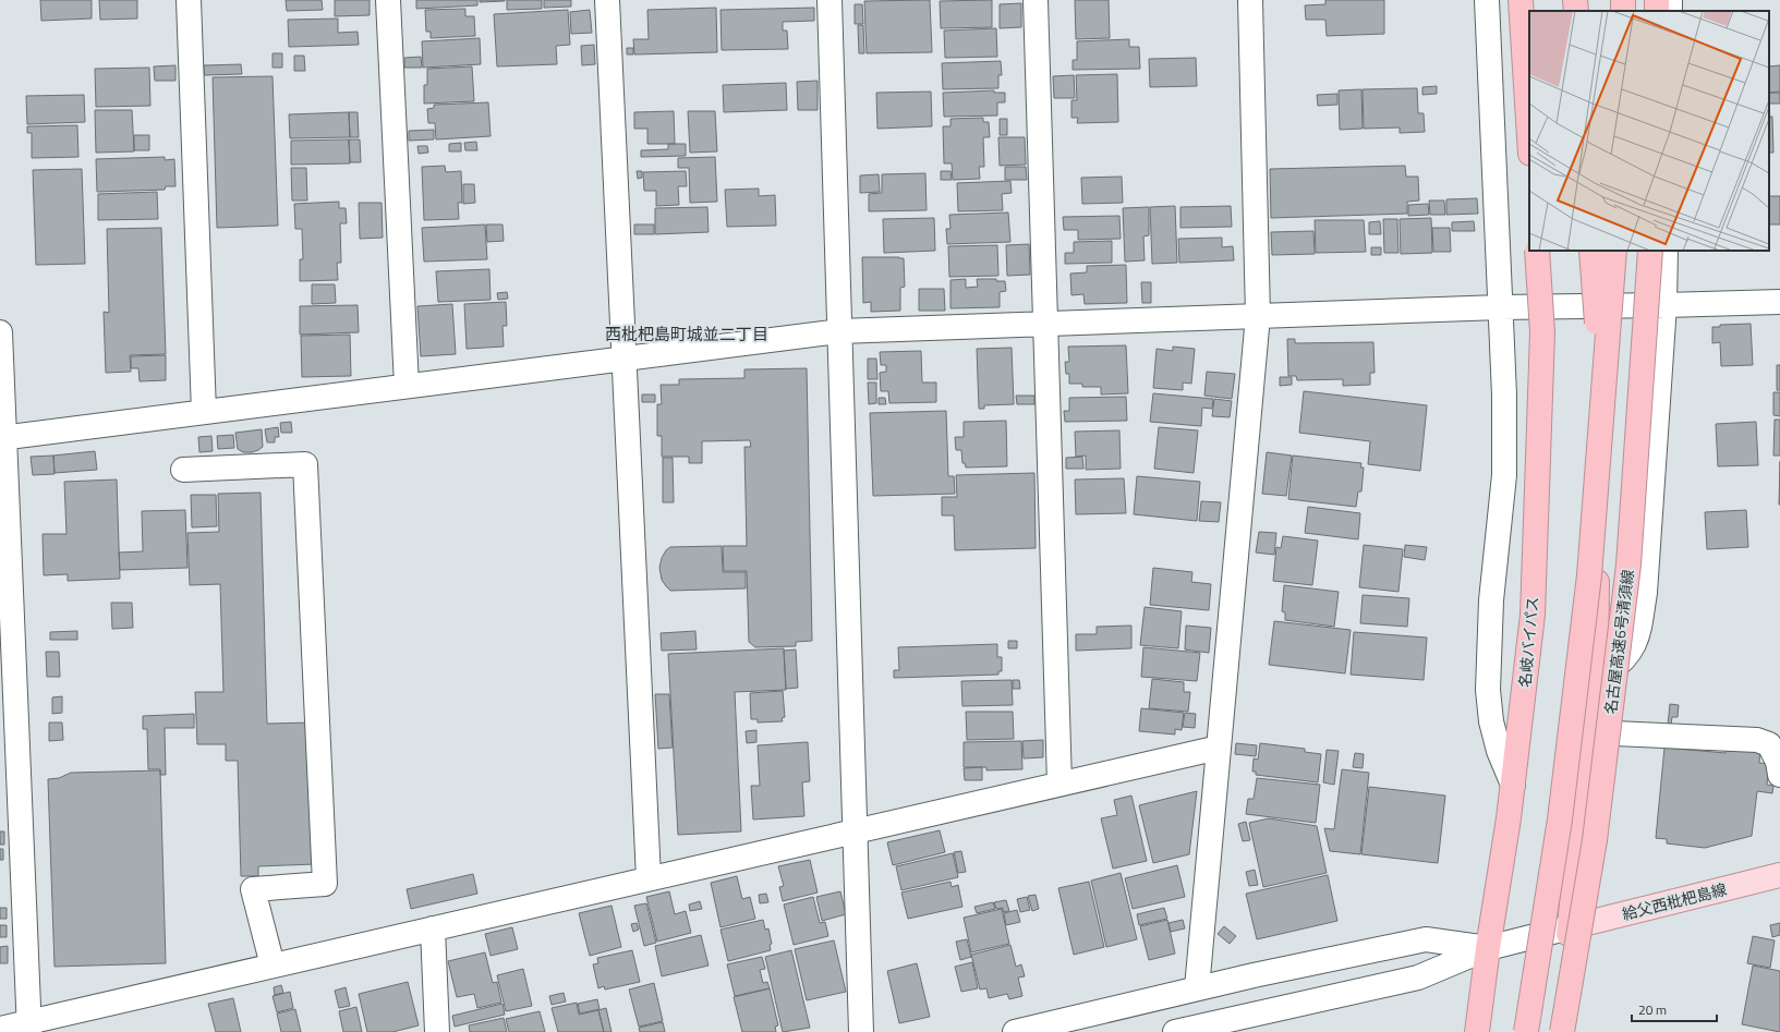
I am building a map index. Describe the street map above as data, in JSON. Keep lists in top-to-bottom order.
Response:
{
  "streets": {
    "highway": ["名岐バイパス", "名古屋高速6号清須線"],
    "main road": ["給父西枇杷島線"]
  },
  "districts": ["西枇杷島町城並二丁目"],
  "scale_bar": "20 m"
}
